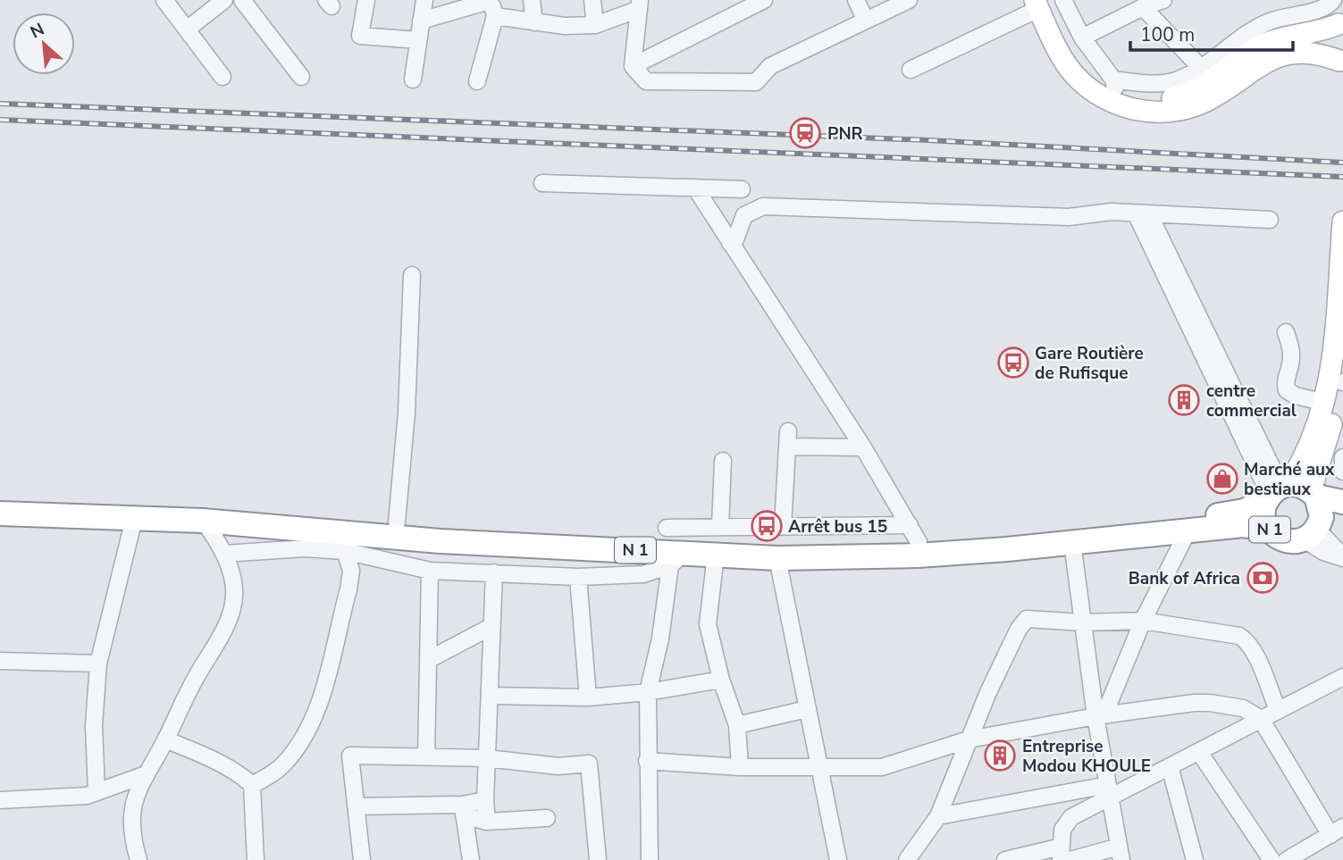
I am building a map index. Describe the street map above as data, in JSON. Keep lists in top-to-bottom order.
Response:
{
  "streets": {
    "highway": ["N 1"]
  },
  "places": {
    "station": ["PNR"],
    "bus stop": ["Gare Routière de Rufisque", "Arrêt bus 15"],
    "building": ["centre commercial", "Entreprise Modou KHOULE"],
    "shop": ["Marché aux bestiaux"],
    "bank": ["Bank of Africa"]
  },
  "scale_bar": "100 m",
  "north": "top left"
}
